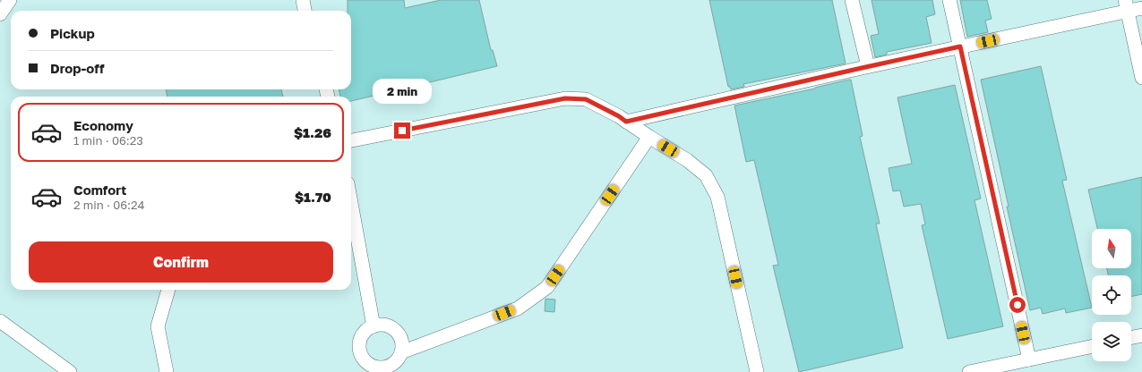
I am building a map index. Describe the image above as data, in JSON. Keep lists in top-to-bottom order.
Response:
{
  "north": "top",
  "page": {
    "banner": ["Pickup", "Drop-off"],
    "bubble": "2 min",
    "list": [
      {
        "name": "Economy",
        "note": "1 min · 06:23",
        "value": "$1.26"
      },
      {
        "name": "Comfort",
        "note": "2 min · 06:24",
        "value": "$1.70"
      }
    ],
    "buttons": "Confirm"
  }
}
